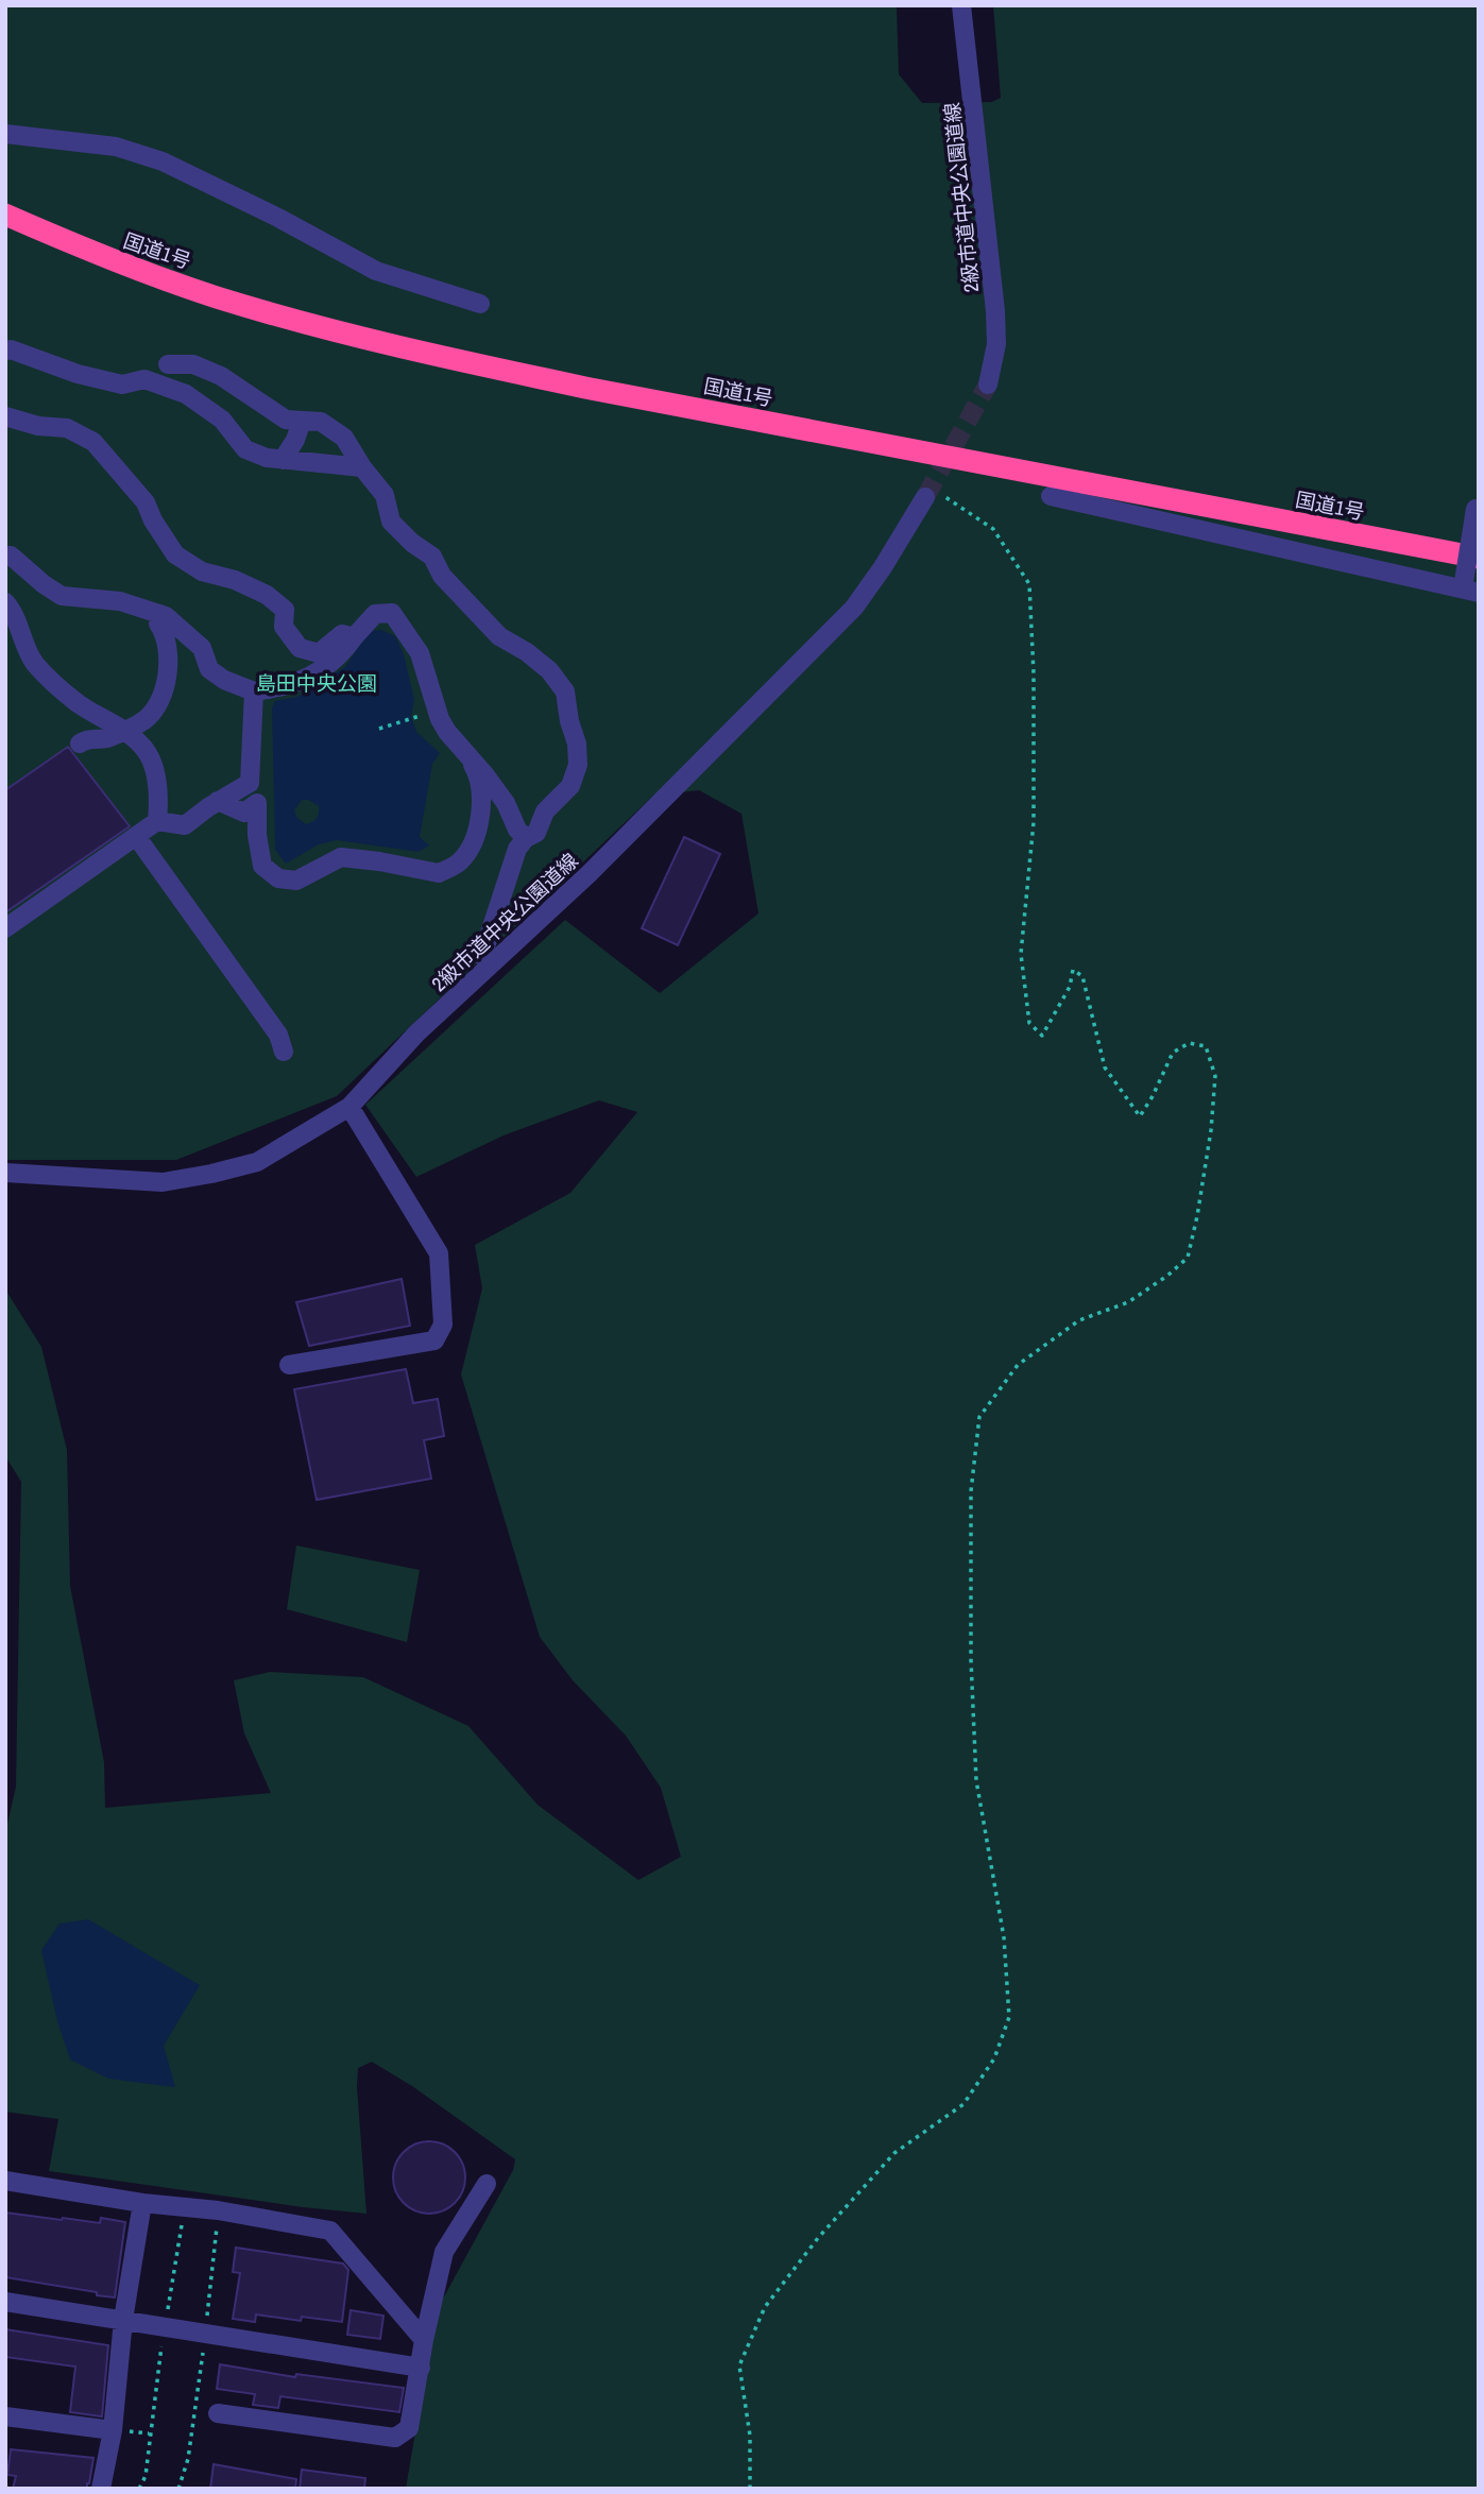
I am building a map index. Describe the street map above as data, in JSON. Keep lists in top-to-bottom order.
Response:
{
  "streets": {
    "highway": ["国道1号"],
    "street": ["2級市道中央公園道線"]
  },
  "parks": ["島田中央公園"]
}
